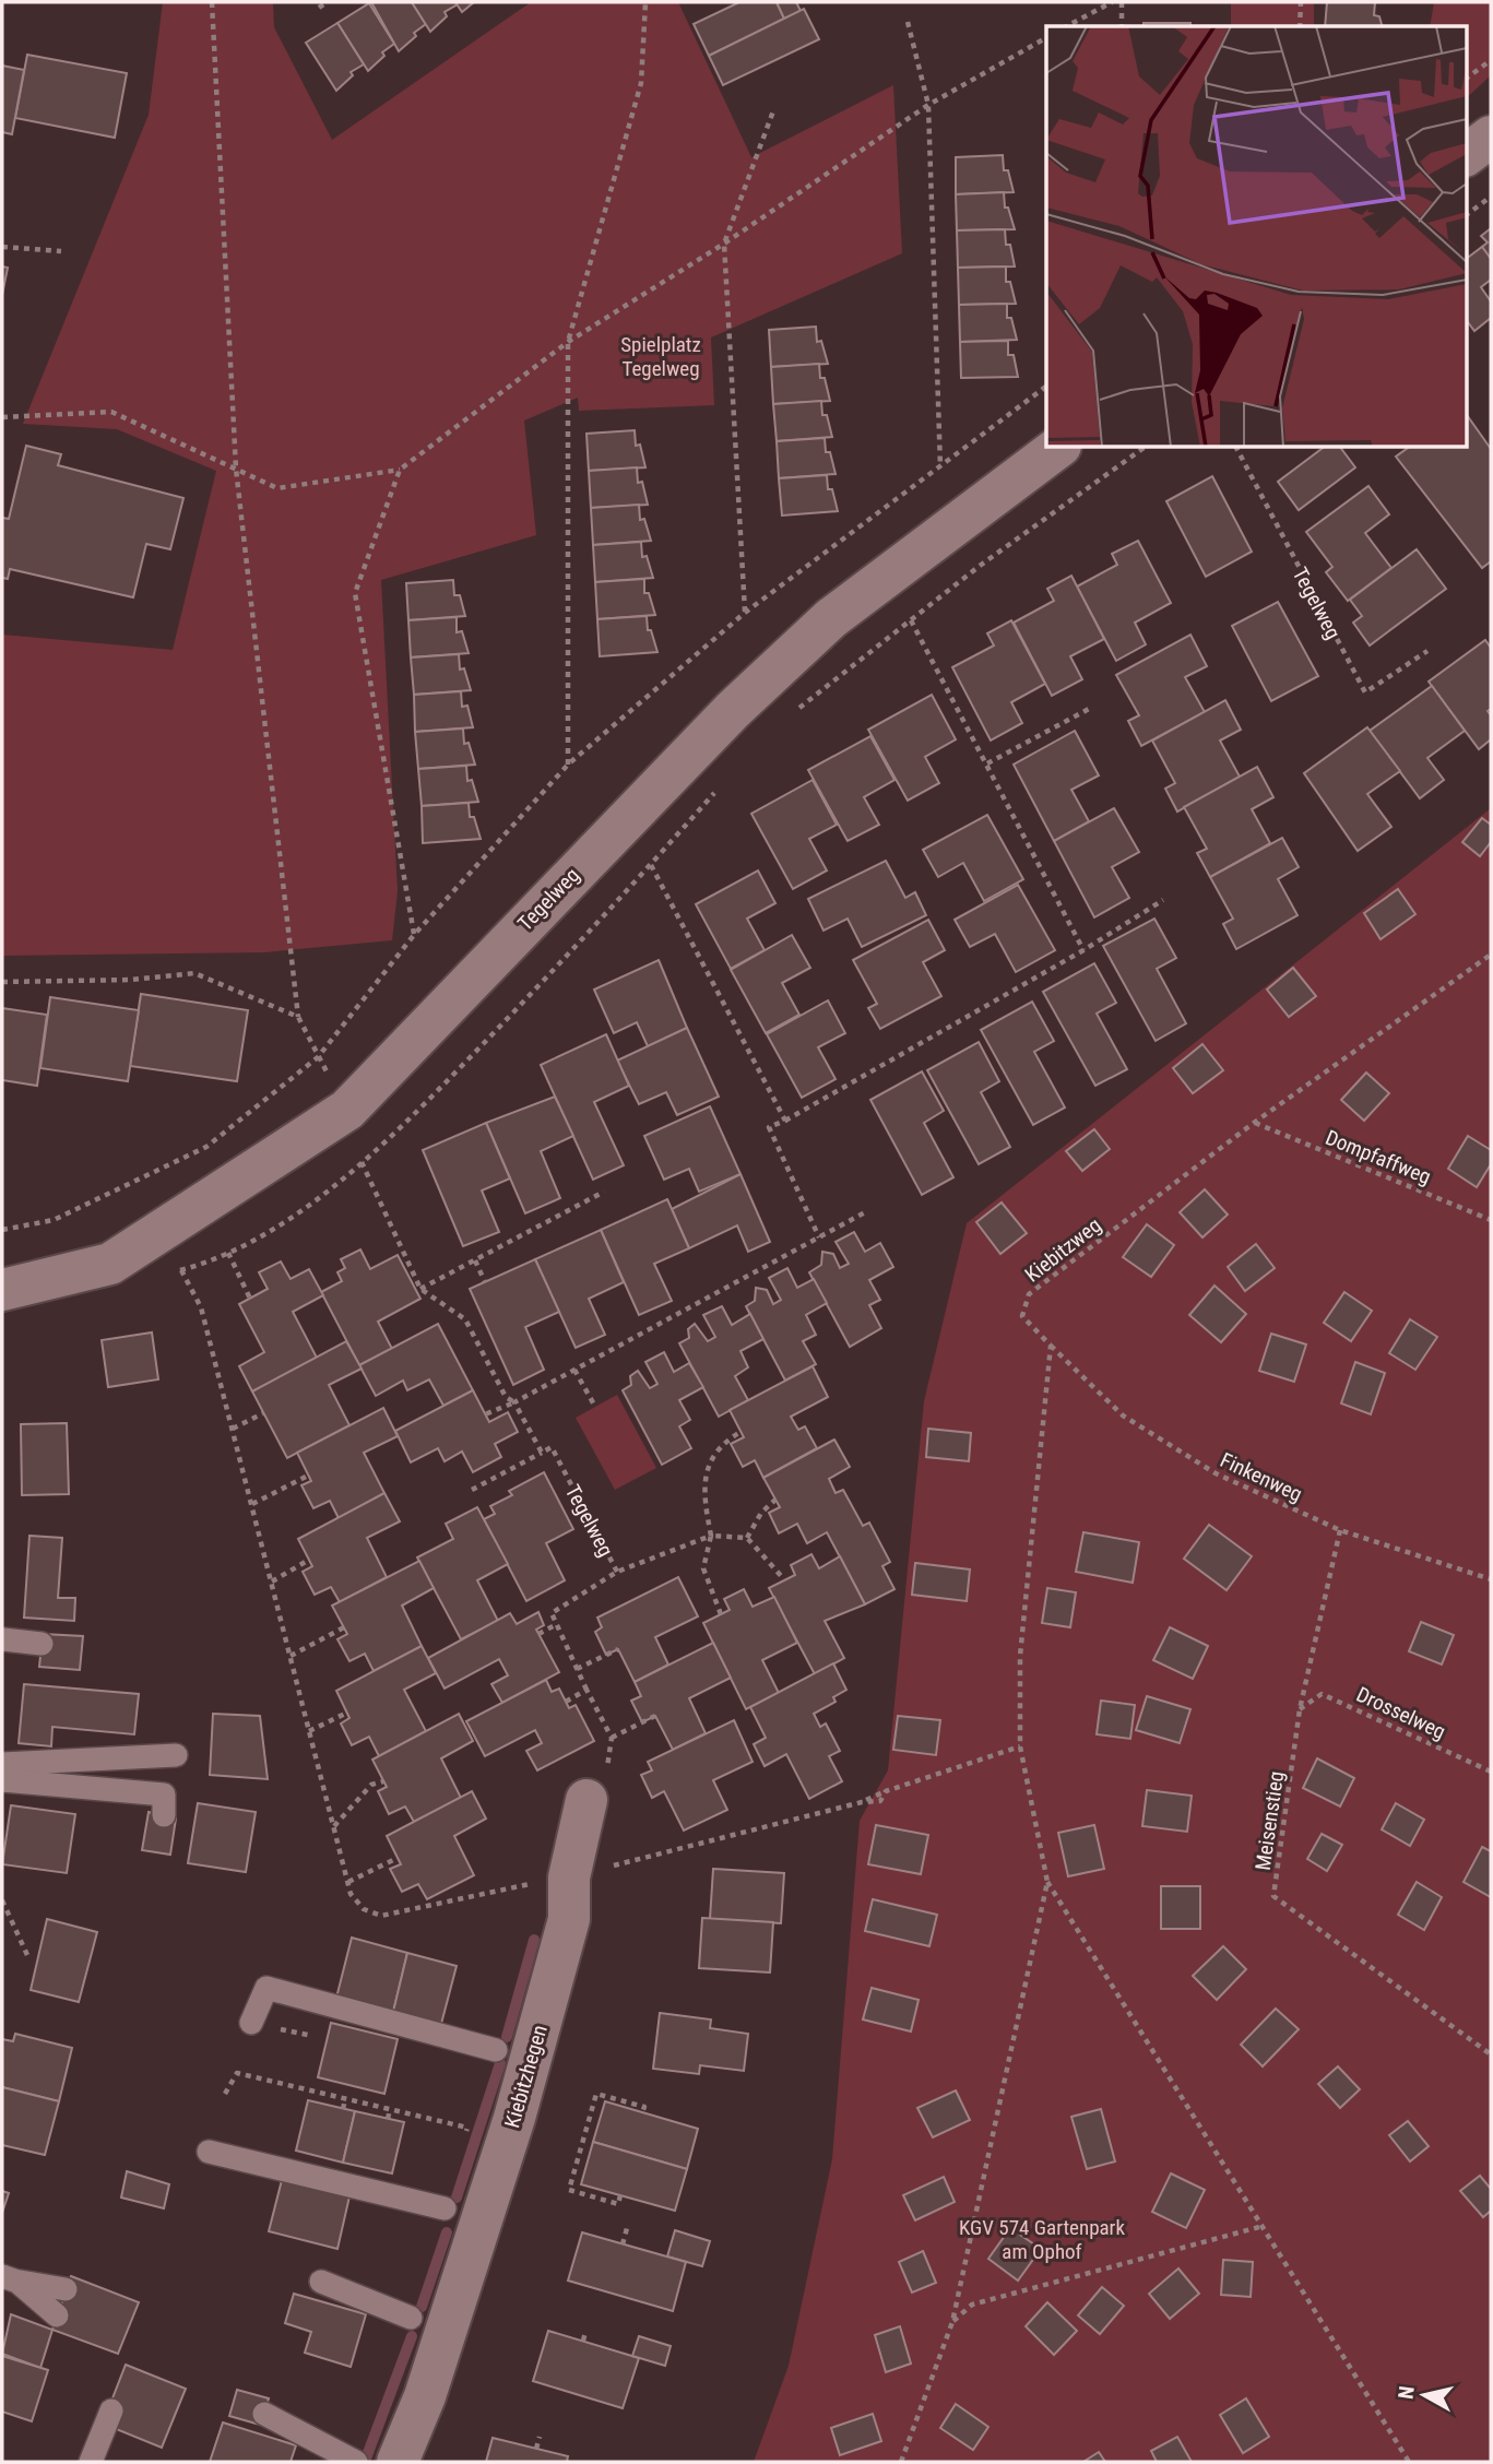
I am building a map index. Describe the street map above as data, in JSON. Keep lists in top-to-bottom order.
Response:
{
  "streets": {
    "street": ["Tegelweg", "Kiebitzhegen"],
    "path": [
      "Dompfaffweg",
      "Kiebitzweg",
      "Finkenweg",
      "Drosselweg",
      "Meisenstieg"
    ]
  },
  "crossings": [
    ["Dompfaffweg", "Kiebitzweg"],
    ["Kiebitzweg", "Finkenweg"],
    ["Finkenweg", "Meisenstieg"],
    ["Drosselweg", "Meisenstieg"]
  ],
  "parks": ["Spielplatz Tegelweg", "KGV 574 Gartenpark am Ophof"],
  "north": "left"
}
